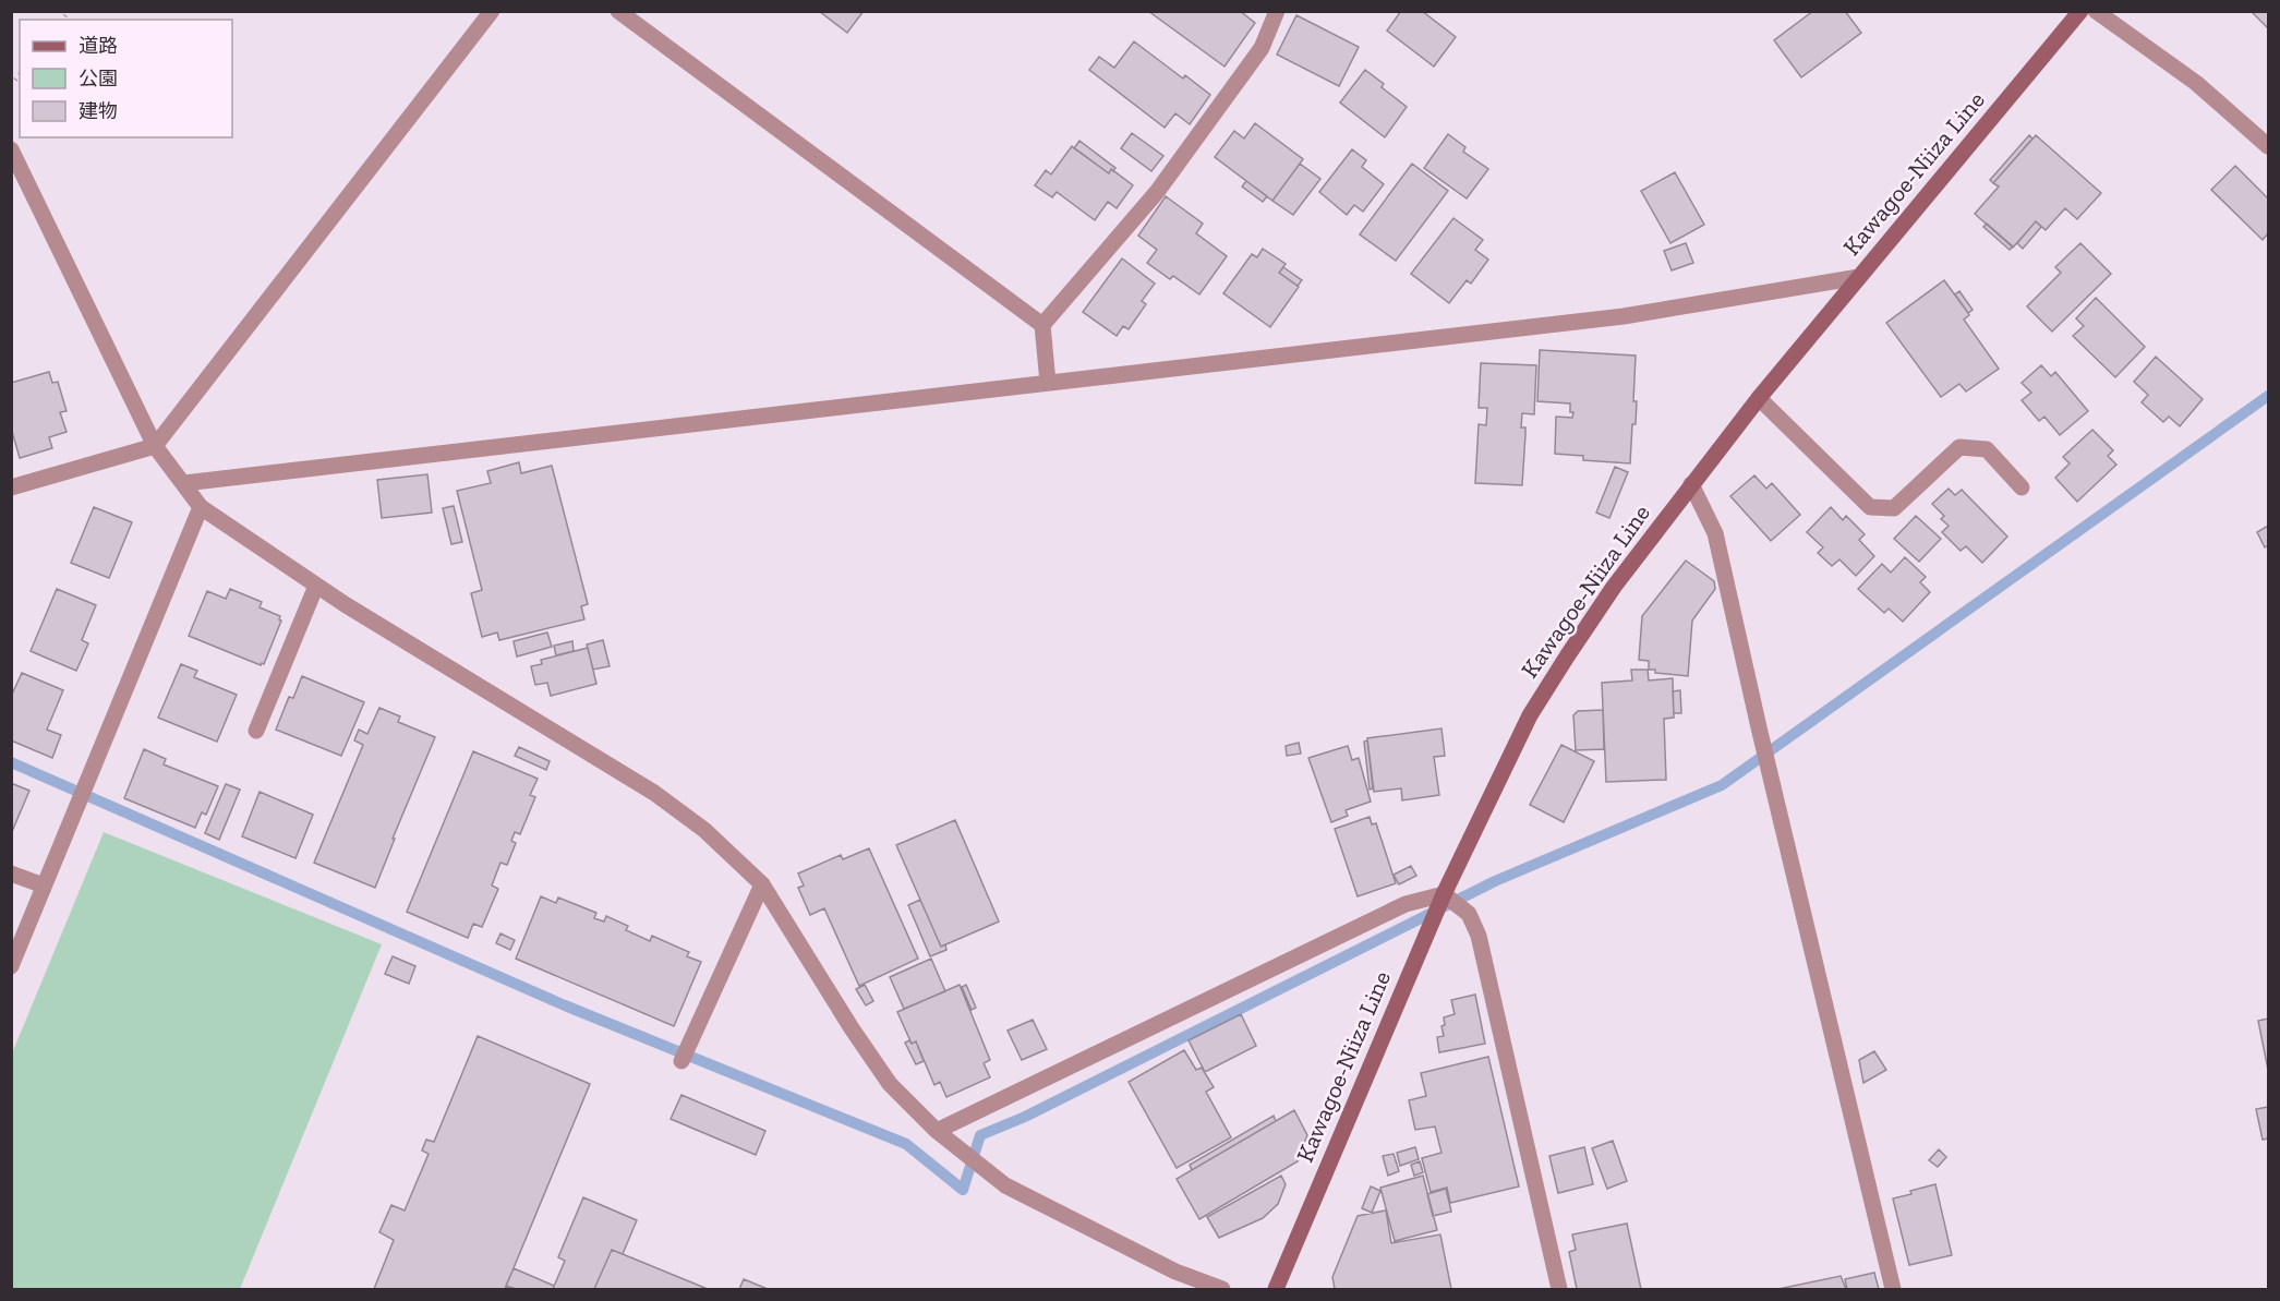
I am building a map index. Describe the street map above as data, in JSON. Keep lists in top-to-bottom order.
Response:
{
  "streets": {
    "main road": ["Kawagoe-Niiza Line"]
  },
  "legend": ["道路", "公園", "建物"]
}
